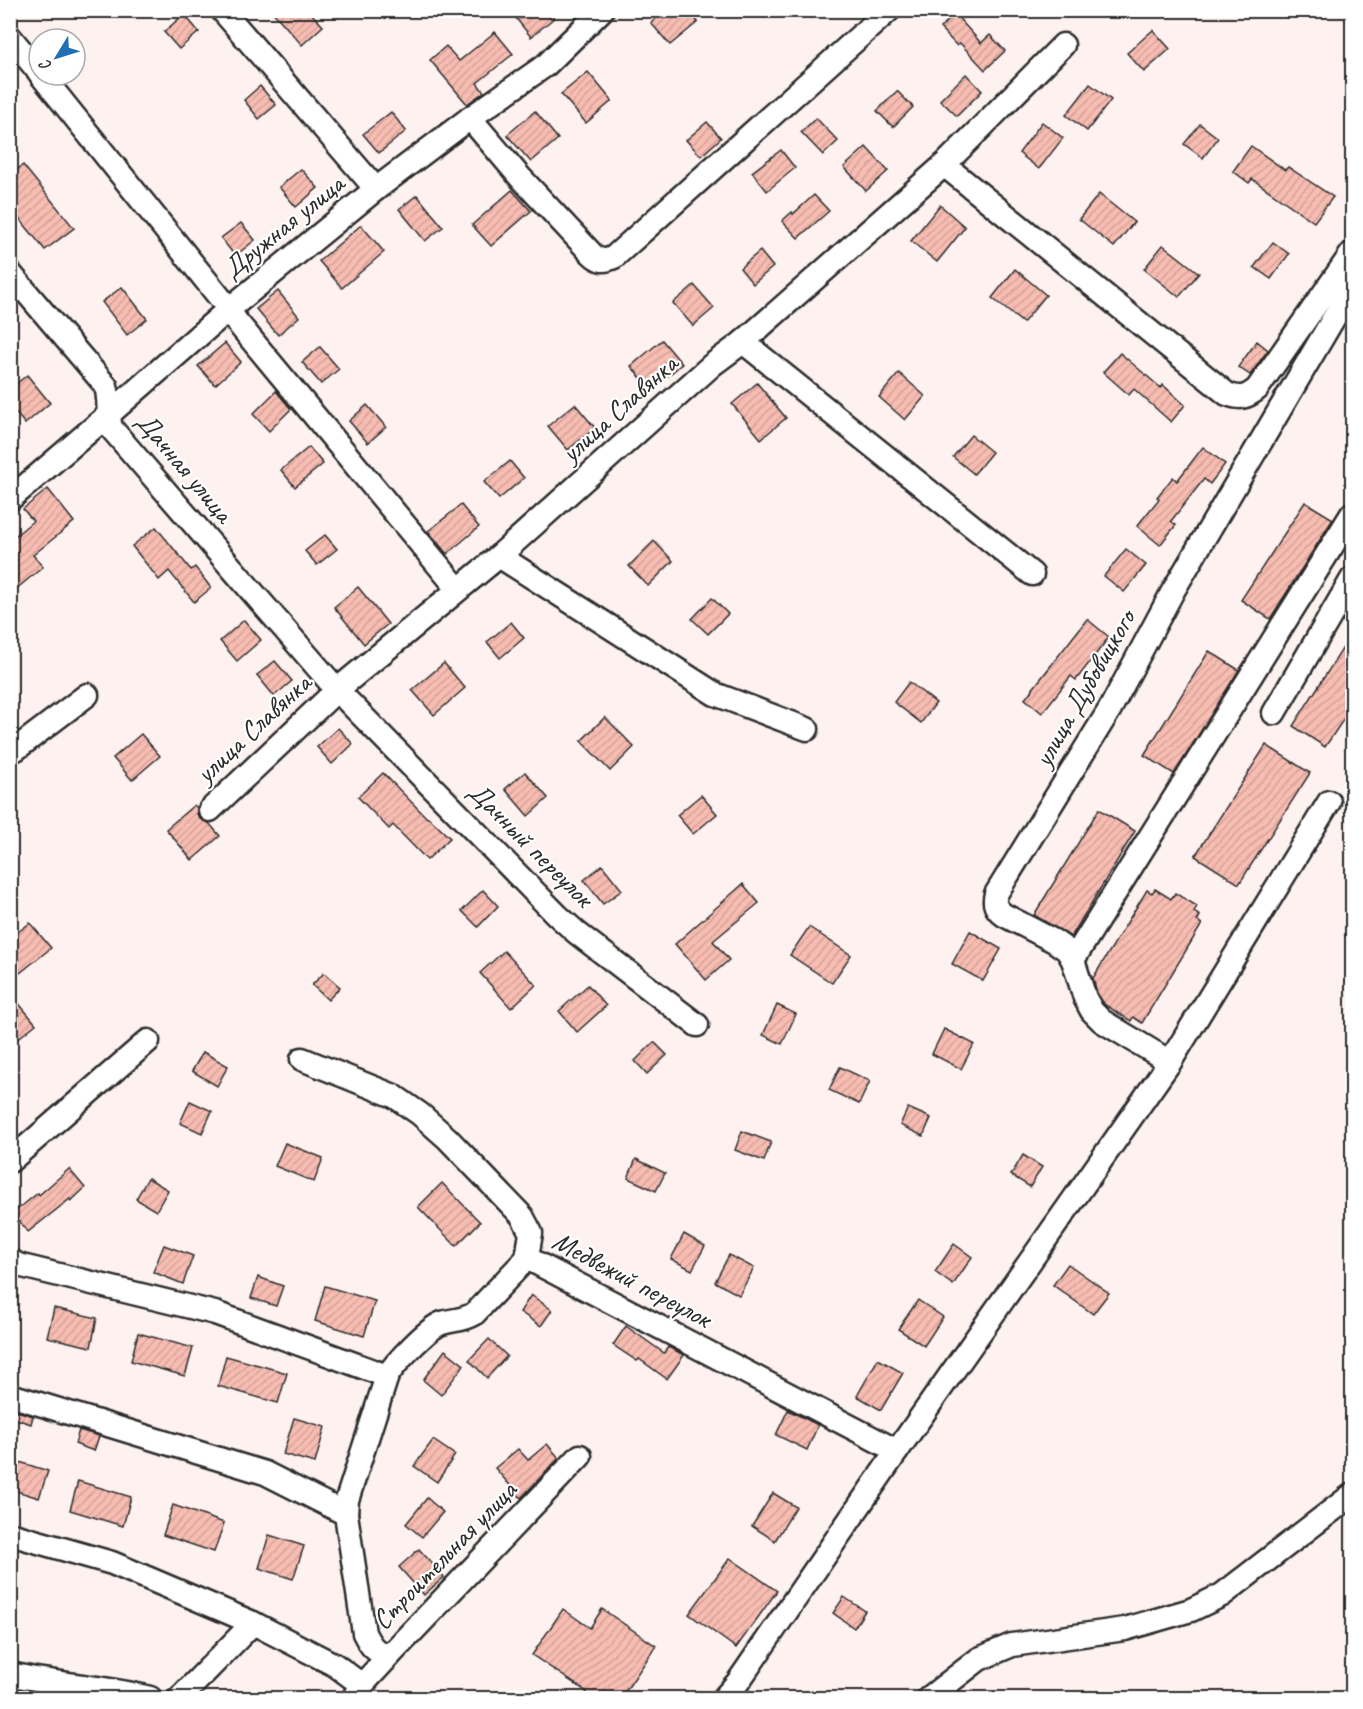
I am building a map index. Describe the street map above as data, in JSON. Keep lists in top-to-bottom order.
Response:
{
  "streets": {
    "street": [
      "Дружная улица",
      "улица Славянка",
      "Дачная улица",
      "улица Дубовицкого",
      "Дачный переулок",
      "Медвежий переулок",
      "Строительная улица"
    ]
  },
  "crossings": [
    ["Дружная улица", "Дачная улица"],
    ["улица Славянка", "Дачная улица"],
    ["улица Славянка", "Дачный переулок"],
    ["Дачная улица", "Дачный переулок"]
  ],
  "north": "bottom left"
}
